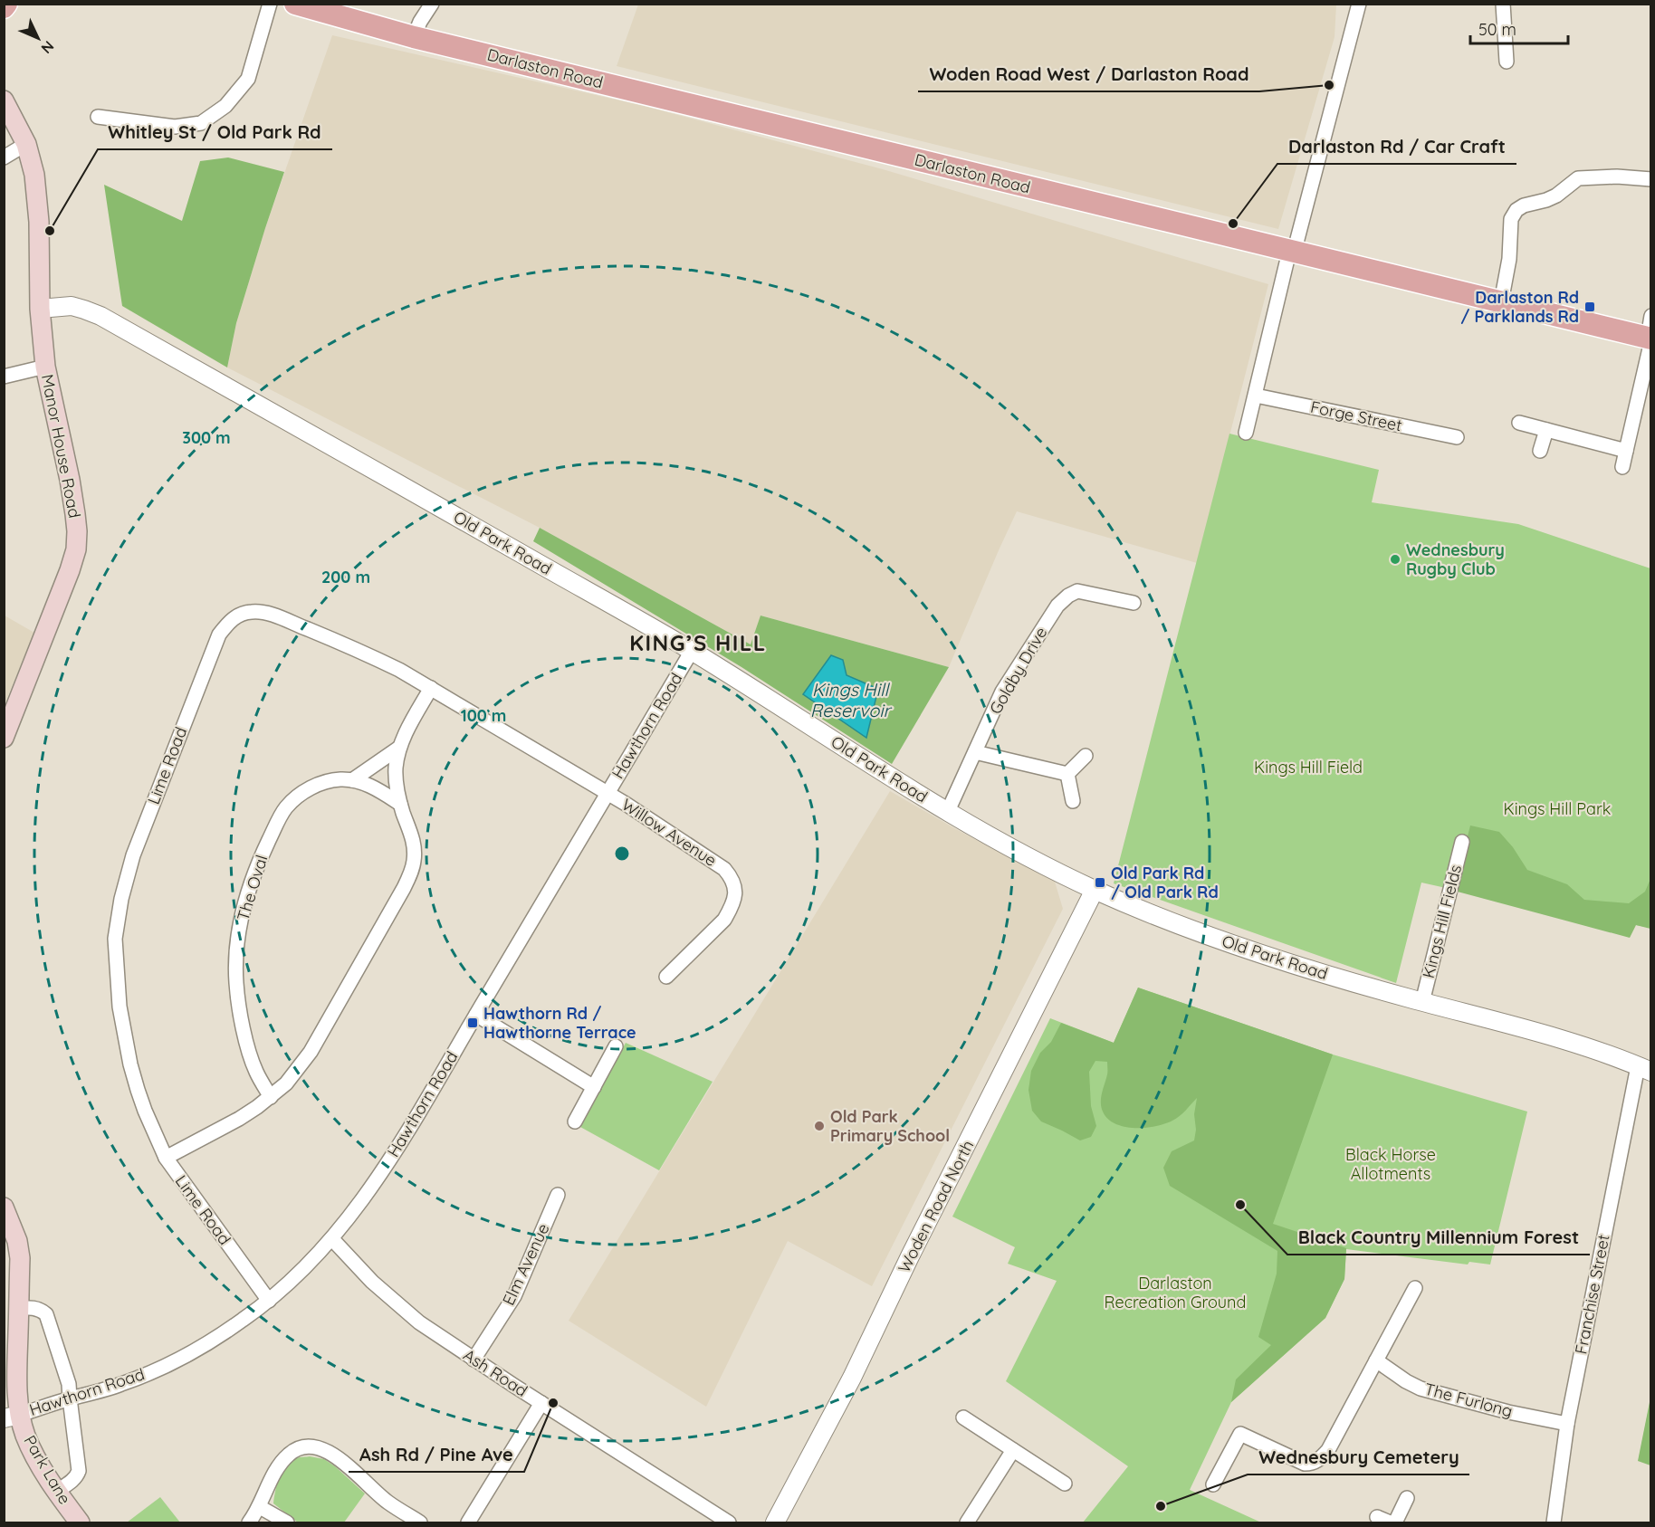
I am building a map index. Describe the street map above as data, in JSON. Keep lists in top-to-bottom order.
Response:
{
  "streets": {
    "main road": ["Darlaston Road", "Manor House Road", "Park Lane"],
    "street": [
      "Forge Street",
      "Old Park Road",
      "Goldby Drive",
      "Hawthorn Road",
      "Lime Road",
      "Willow Avenue",
      "The Oval",
      "Kings Hill Fields",
      "Woden Road North",
      "Elm Avenue",
      "Franchise Street",
      "Ash Road",
      "The Furlong"
    ]
  },
  "crossings": [
    ["Manor House Road", "Old Park Road"],
    ["Old Park Road", "Goldby Drive"],
    ["Old Park Road", "Hawthorn Road"],
    ["Old Park Road", "Kings Hill Fields"],
    ["Old Park Road", "Woden Road North"],
    ["Old Park Road", "Franchise Street"],
    ["Hawthorn Road", "Lime Road"],
    ["Hawthorn Road", "Willow Avenue"],
    ["Hawthorn Road", "Ash Road"],
    ["Hawthorn Road", "Park Lane"],
    ["Lime Road", "Willow Avenue"],
    ["Elm Avenue", "Ash Road"],
    ["Franchise Street", "The Furlong"]
  ],
  "districts": ["KING’S HILL"],
  "water": ["Kings Hill Reservoir"],
  "parks": [
    "Kings Hill Field",
    "Kings Hill Park",
    "Black Horse Allotments",
    "Darlaston Recreation Ground"
  ],
  "places": {
    "other": [
      "Woden Road West / Darlaston Road",
      "Darlaston Rd / Car Craft",
      "Whitley St / Old Park Rd",
      "Wednesbury Rugby Club",
      "Old Park Primary School",
      "Black Country Millennium Forest",
      "Ash Rd / Pine Ave",
      "Wednesbury Cemetery"
    ],
    "transit": ["Darlaston Rd / Parklands Rd", "Old Park Rd / Old Park Rd", "Hawthorn Rd / Hawthorne Terrace"]
  },
  "scale_bar": "50 m",
  "north": "bottom right",
  "rings": ["300 m", "200 m", "100 m"]
}
